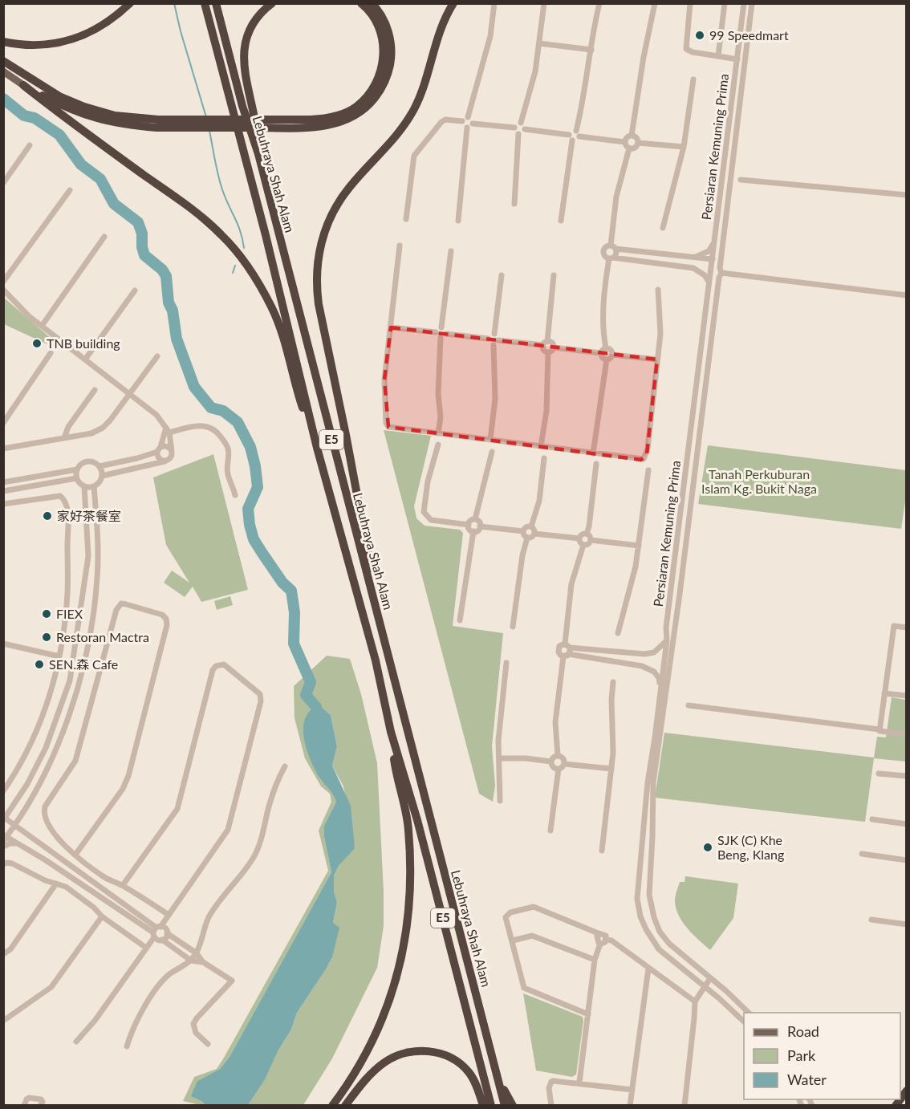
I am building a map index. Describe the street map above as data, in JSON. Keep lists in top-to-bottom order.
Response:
{
  "streets": {
    "highway": ["Lebuhraya Shah Alam", "E5"],
    "street": ["Persiaran Kemuning Prima"]
  },
  "parks": ["Tanah Perkuburan Islam Kg. Bukit Naga"],
  "places": [
    "99 Speedmart",
    "TNB building",
    "家好茶餐室",
    "FIEX",
    "Restoran Mactra",
    "SEN.森 Cafe",
    "SJK (C) Khe Beng, Klang"
  ],
  "legend": ["Road", "Park", "Water"]
}
